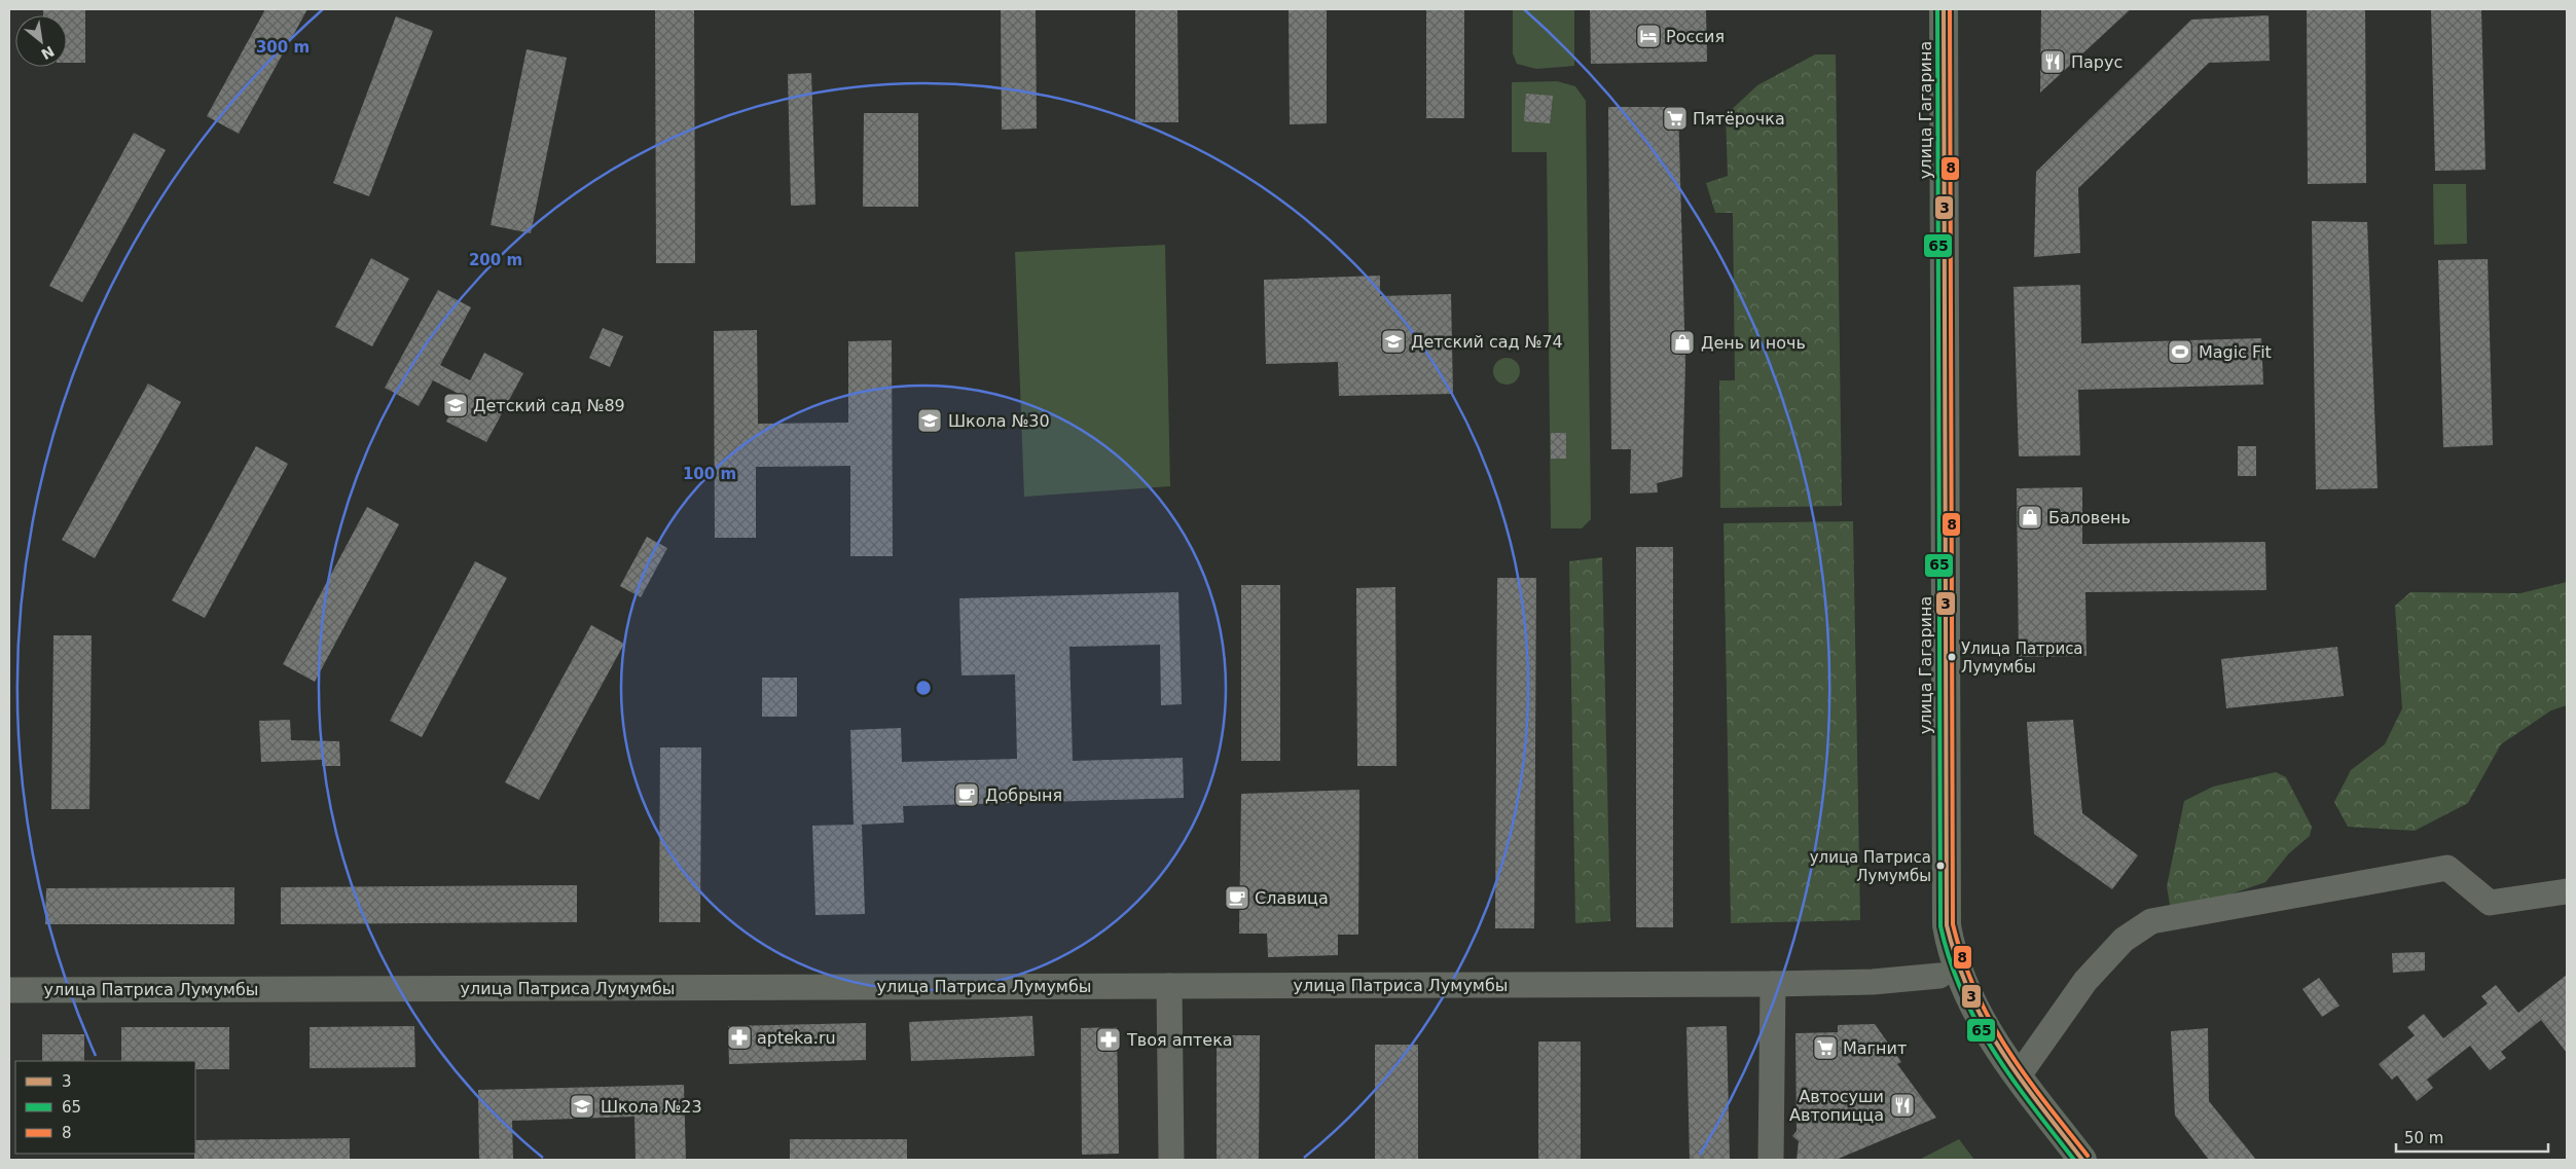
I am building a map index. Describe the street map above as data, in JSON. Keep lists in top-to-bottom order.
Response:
{
  "streets": {
    "main road": ["улица Гагарина"],
    "street": ["улица Патриса Лумумбы"]
  },
  "crossings": [
    ["улица Гагарина", "улица Патриса Лумумбы"]
  ],
  "places": {
    "hotel": ["Россия"],
    "restaurant": ["Парус", "Автосуши Автопицца"],
    "supermarket": ["Пятёрочка", "Магнит"],
    "school or university": [
      "Детский сад №74",
      "Детский сад №89",
      "Школа №30",
      "Школа №23"
    ],
    "shop": ["День и ночь", "Баловень"],
    "sports": ["Magic Fit"],
    "other": ["Улица Патриса Лумумбы", "улица Патриса Лумумбы"],
    "cafe": ["Добрыня", "Славица"],
    "pharmacy": ["apteka.ru", "Твоя аптека"]
  },
  "lines": ["transit line 3", "transit line 65", "transit line 8"],
  "legend": ["3", "65", "8"],
  "scale_bar": "50 m",
  "north": "bottom right",
  "rings": ["300 m", "200 m", "100 m"]
}
